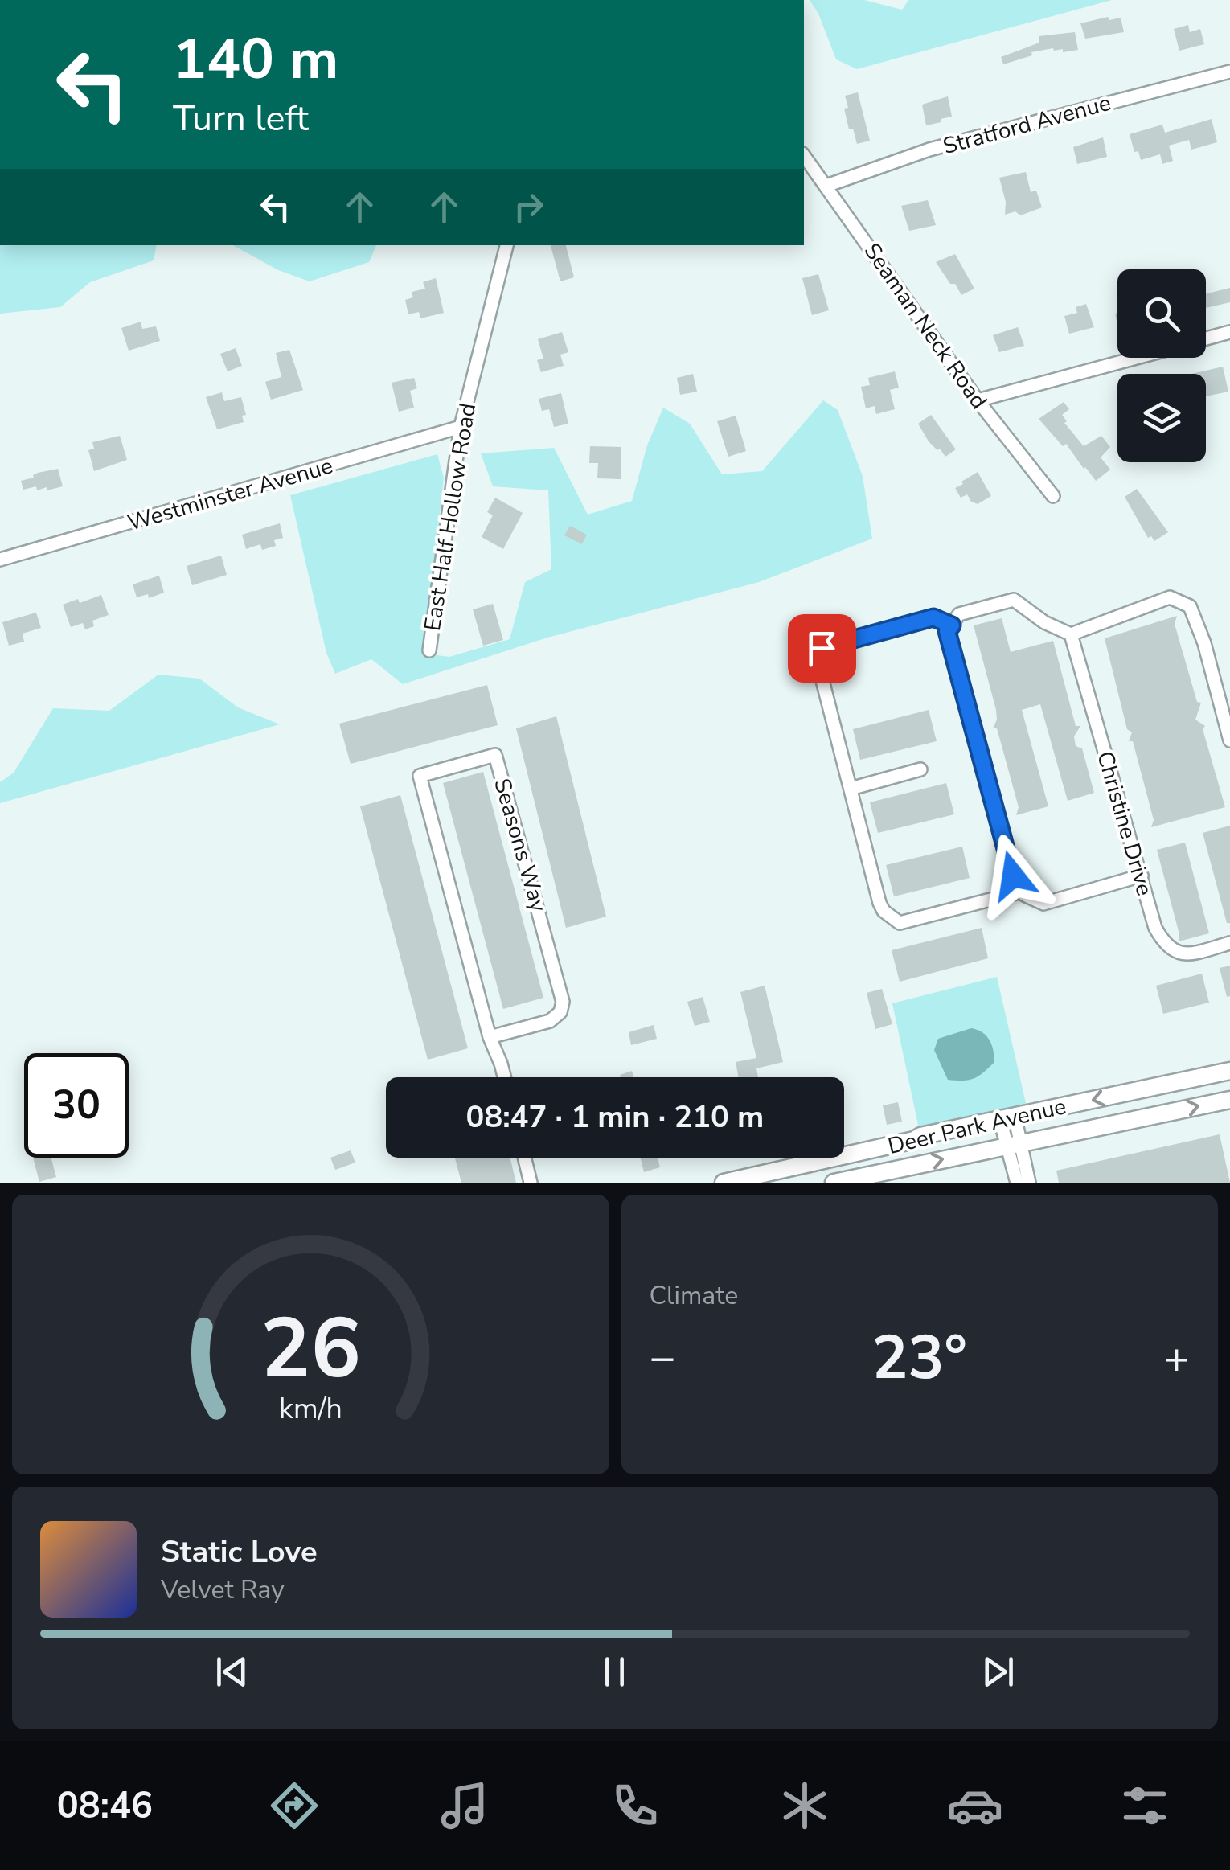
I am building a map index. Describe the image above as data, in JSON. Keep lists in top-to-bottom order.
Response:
{
  "streets": {
    "main road": ["Deer Park Avenue"],
    "street": [
      "Stratford Avenue",
      "Seaman Neck Road",
      "Westminster Avenue",
      "East Half Hollow Road",
      "Christine Drive",
      "Seasons Way"
    ]
  },
  "crossings": [
    ["Stratford Avenue", "Seaman Neck Road"],
    ["Westminster Avenue", "East Half Hollow Road"]
  ],
  "page": {
    "turn": ["140 m", "Turn left"],
    "limit": "30",
    "trip": "08:47 · 1 min · 210 m",
    "tile": "Climate",
    "heat": ["−", "23°", "+"],
    "song": ["Static Love", "Velvet Ray"],
    "tabs": "08:46",
    "gauge": ["26", "km/h"]
  }
}
